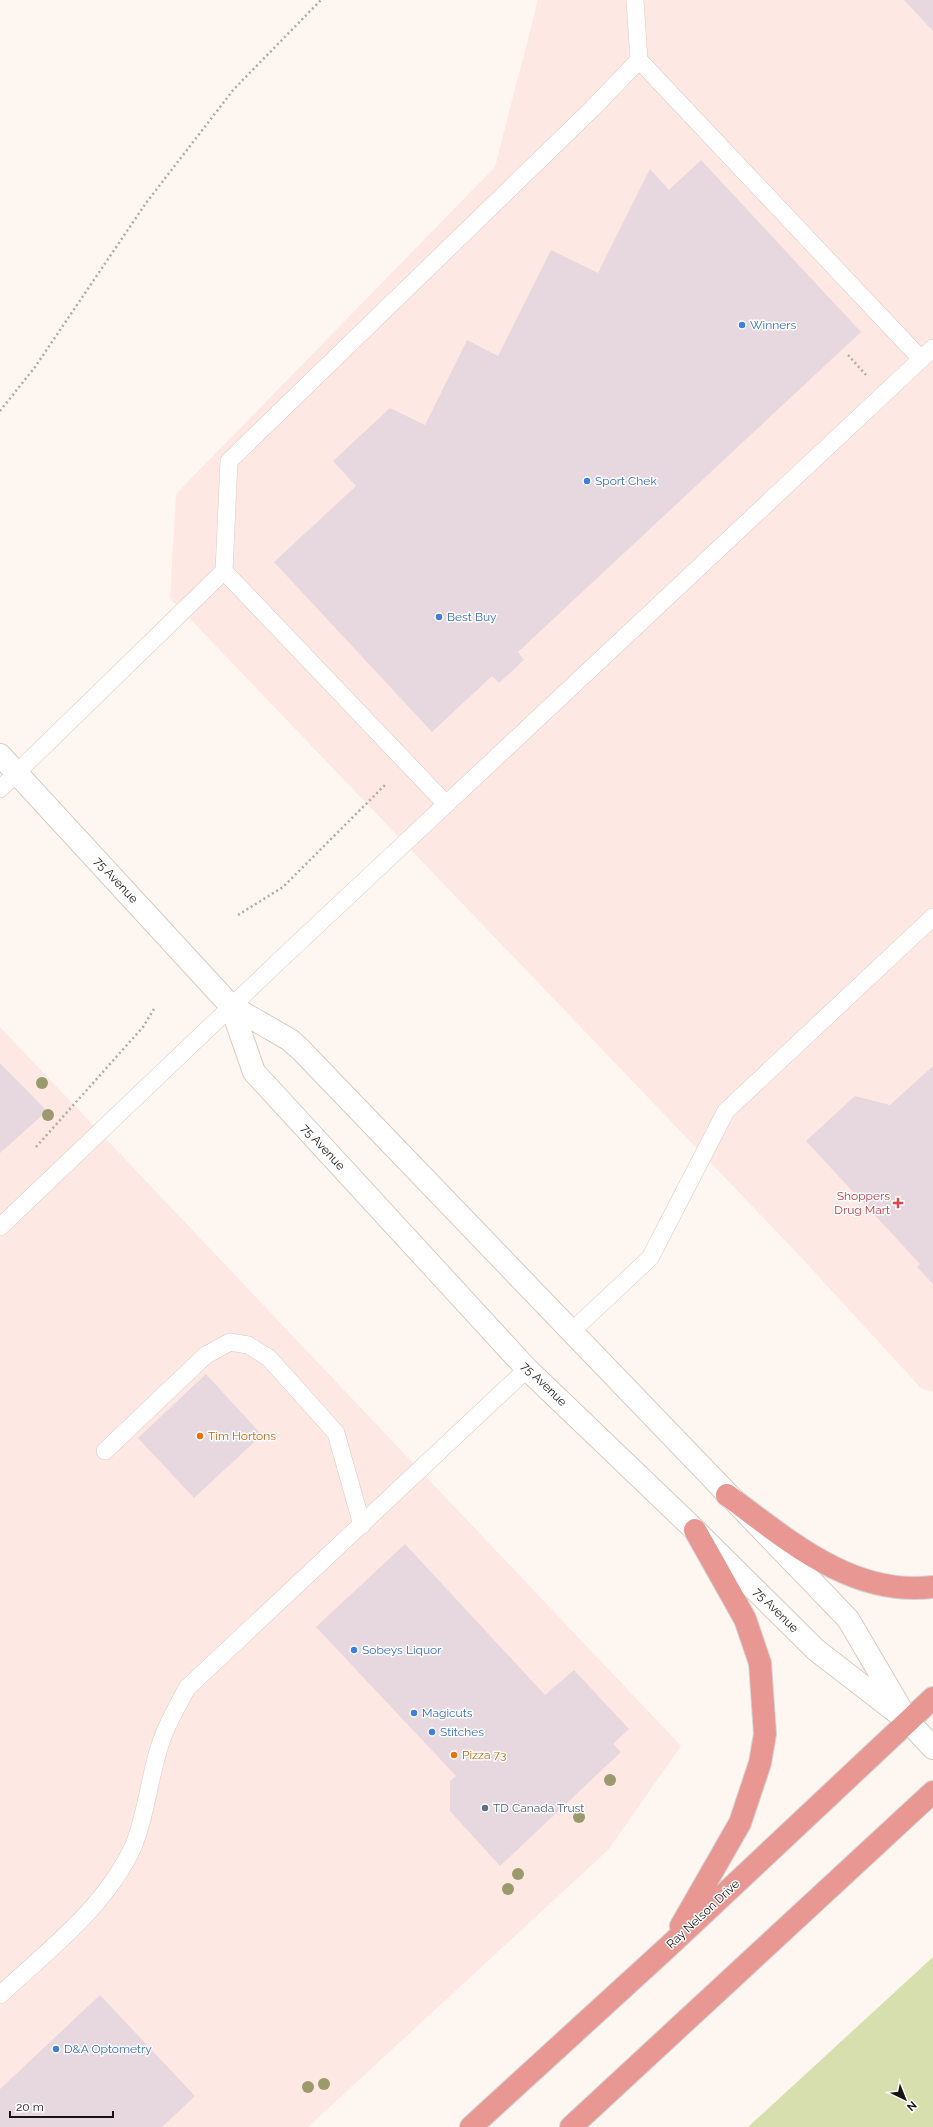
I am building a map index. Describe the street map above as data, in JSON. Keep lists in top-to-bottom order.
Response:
{
  "streets": {
    "highway": ["Ray Nelson Drive"],
    "main road": ["75 Avenue"]
  },
  "crossings": [
    ["75 Avenue", "Ray Nelson Drive"]
  ],
  "places": {
    "other": [
      "Winners",
      "Sport Chek",
      "Best Buy",
      "Tim Hortons",
      "Sobeys Liquor",
      "Magicuts",
      "Stitches",
      "Pizza 73",
      "TD Canada Trust",
      "D&A Optometry"
    ],
    "health": ["Shoppers Drug Mart"]
  },
  "scale_bar": "20 m",
  "north": "bottom right"
}
